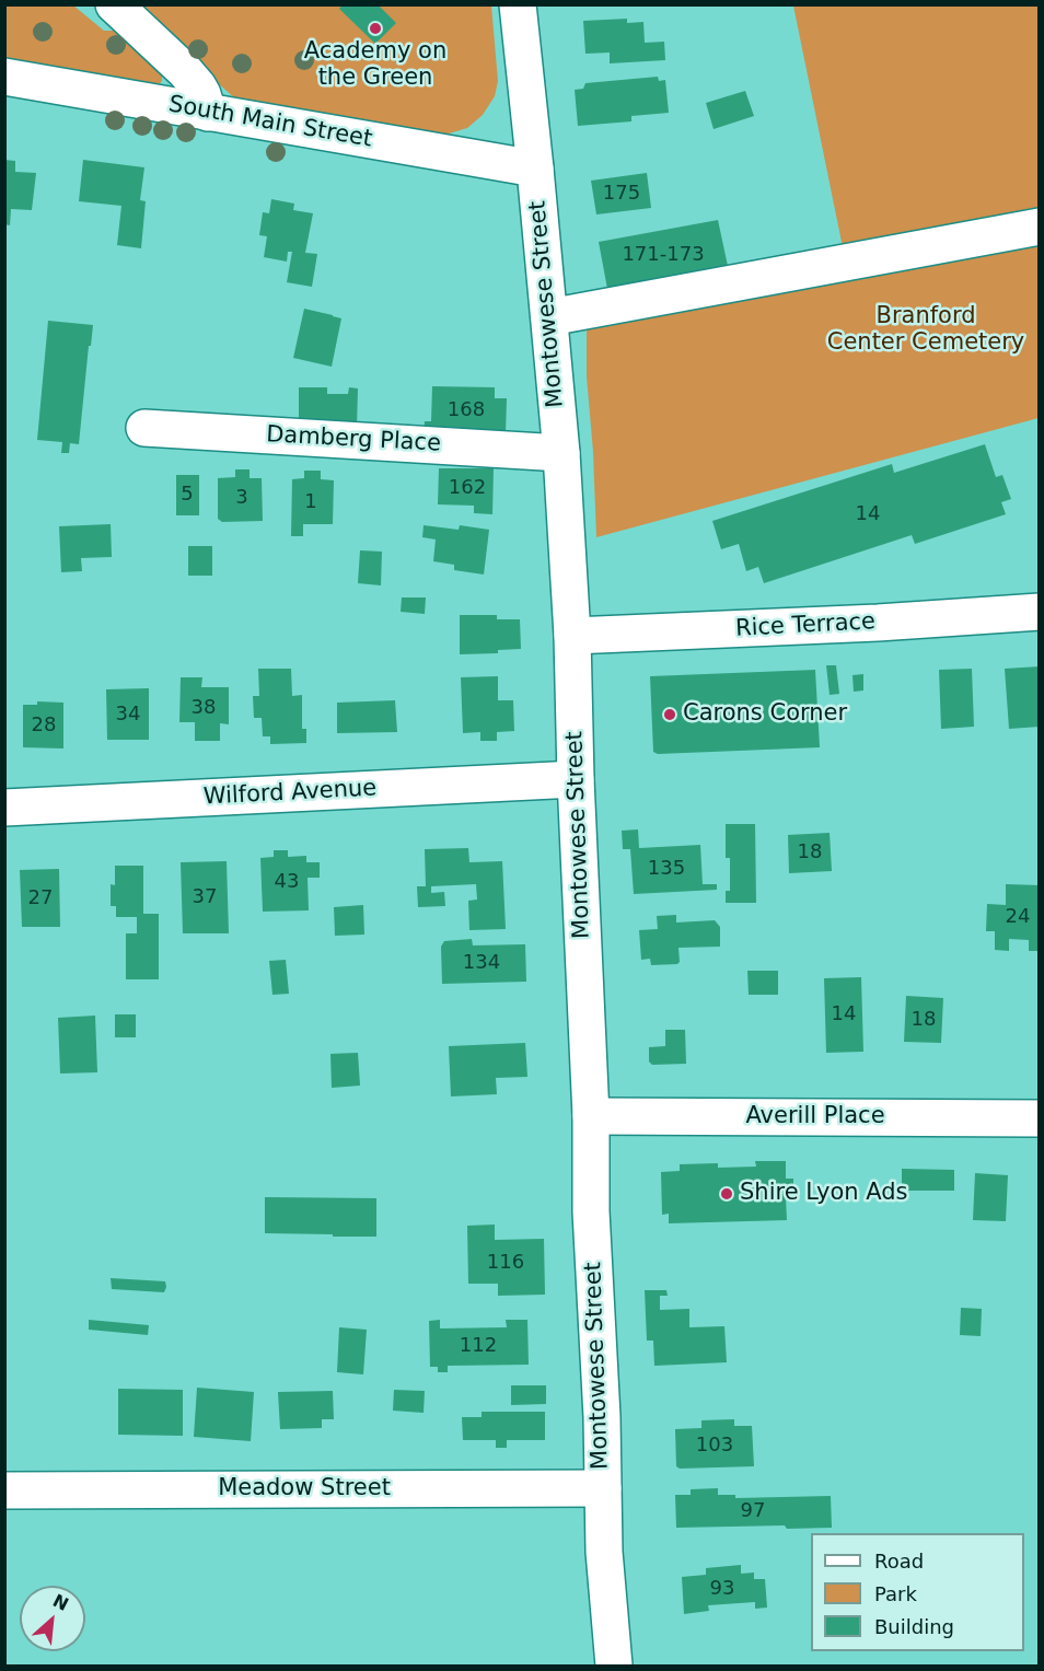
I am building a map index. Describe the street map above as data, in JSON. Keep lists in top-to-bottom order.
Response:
{
  "streets": {
    "street": [
      "South Main Street",
      "Montowese Street",
      "Damberg Place",
      "Rice Terrace",
      "Wilford Avenue",
      "Averill Place",
      "Meadow Street"
    ]
  },
  "crossings": [
    ["South Main Street", "Montowese Street"],
    ["Montowese Street", "Damberg Place"],
    ["Montowese Street", "Rice Terrace"],
    ["Montowese Street", "Wilford Avenue"],
    ["Montowese Street", "Averill Place"],
    ["Montowese Street", "Meadow Street"]
  ],
  "parks": ["Branford Center Cemetery"],
  "places": ["Academy on the Green", "Carons Corner", "Shire Lyon Ads"],
  "house_numbers": [
    "175",
    "171-173",
    "168",
    "162",
    "5",
    "3",
    "1",
    "14",
    "38",
    "34",
    "28",
    "18",
    "135",
    "43",
    "37",
    "27",
    "24",
    "134",
    "14",
    "18",
    "116",
    "112",
    "103",
    "97",
    "93"
  ],
  "legend": ["Road", "Park", "Building"],
  "north": "top right"
}
